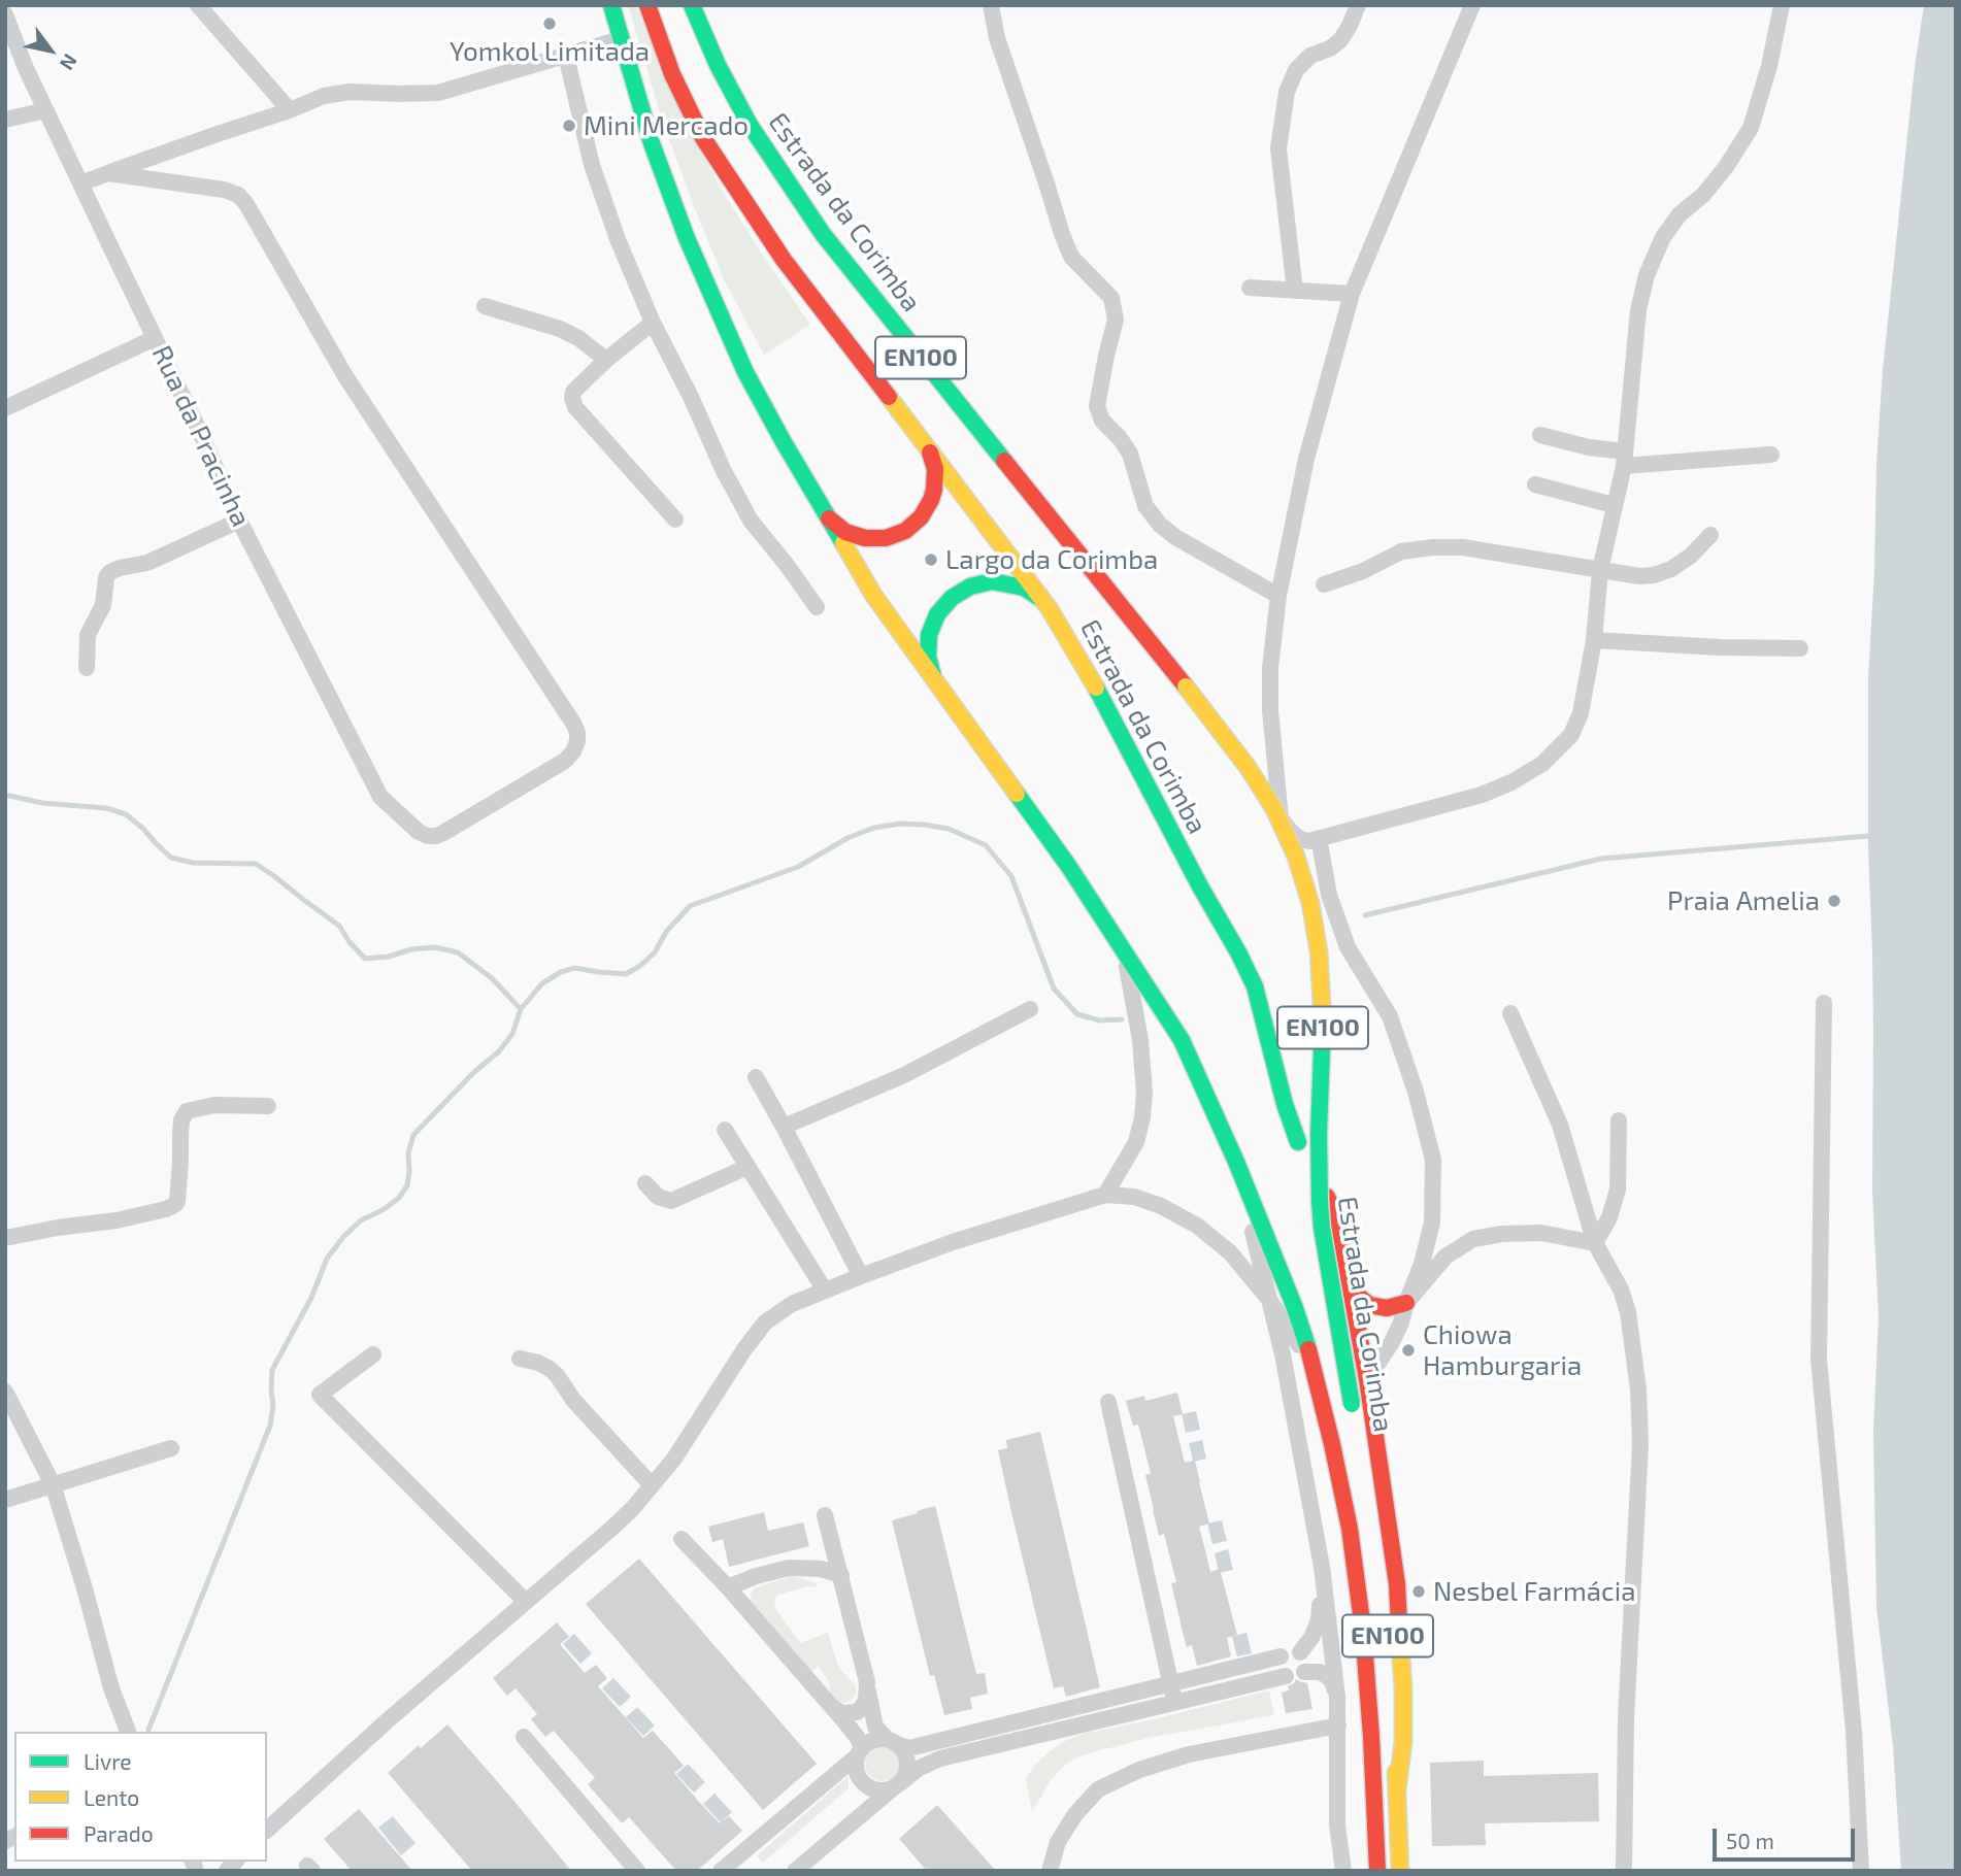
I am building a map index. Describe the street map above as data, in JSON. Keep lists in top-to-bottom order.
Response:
{
  "streets": {
    "main road": ["Estrada da Corimba", "EN100"],
    "street": ["Rua da Pracinha"]
  },
  "crossings": [
    ["Estrada da Corimba", "EN100"]
  ],
  "places": [
    "Yomkol Limitada",
    "Mini Mercado",
    "Largo da Corimba",
    "Praia Amelia",
    "Chiowa Hamburgaria",
    "Nesbel Farmácia"
  ],
  "legend": ["Livre", "Lento", "Parado"],
  "scale_bar": "50 m",
  "north": "bottom right"
}
